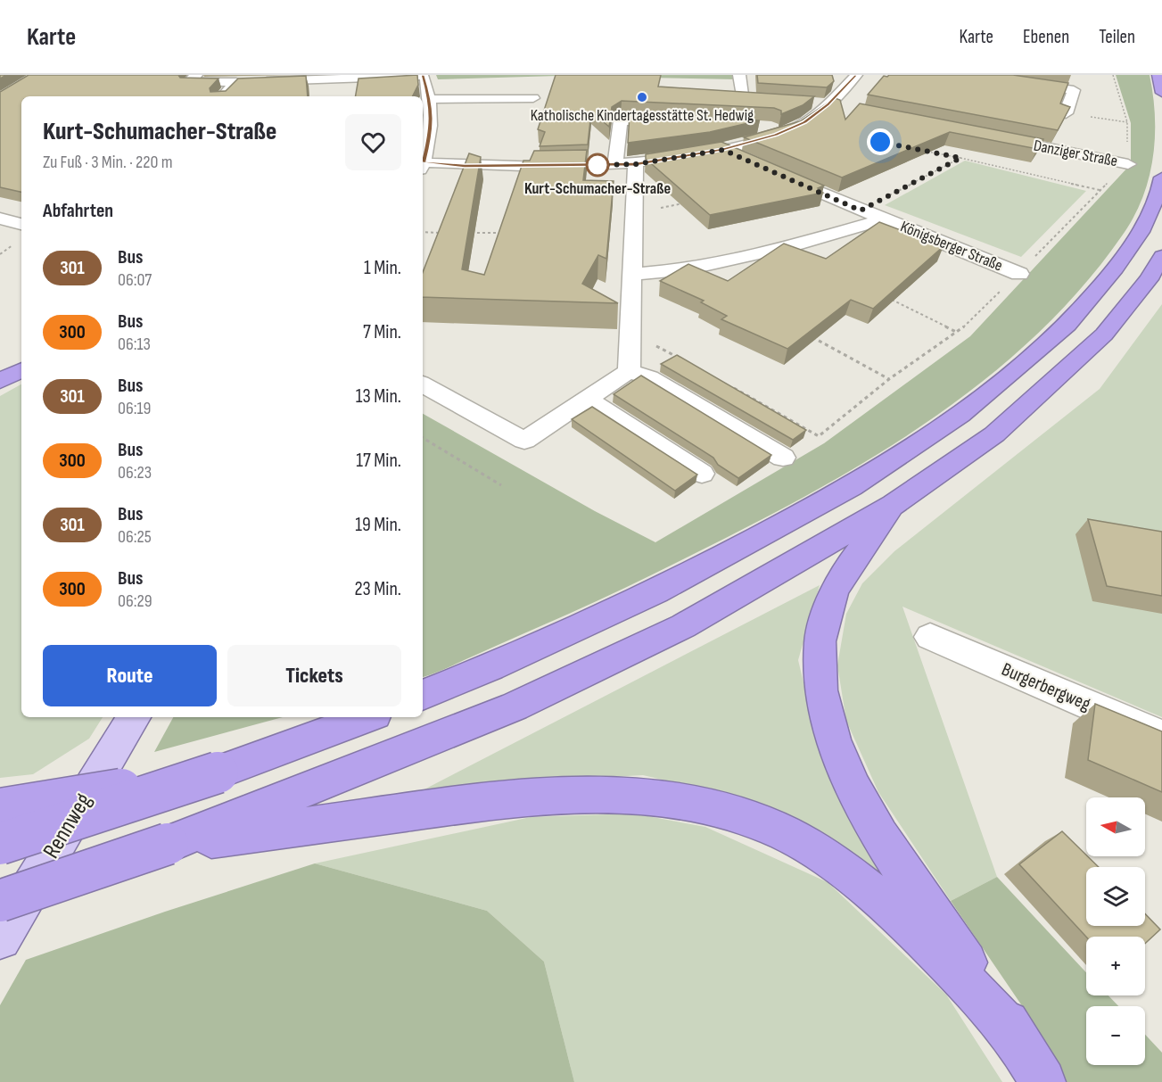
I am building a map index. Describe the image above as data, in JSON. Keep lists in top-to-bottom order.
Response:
{
  "streets": {
    "main road": ["Rennweg"],
    "street": ["Danziger Straße", "Königsberger Straße", "Burgerbergweg"]
  },
  "places": ["Katholische Kindertagesstätte St. Hedwig", "Kurt-Schumacher-Straße"],
  "lines": ["bus line 301"],
  "north": "left",
  "page": {
    "header": "Karte",
    "nav": ["Karte", "Ebenen", "Teilen"],
    "heading": [
      ["Kurt-Schumacher-Straße", "Zu Fuß · 3 Min. · 220 m"],
      "Abfahrten"
    ],
    "list": [
      {
        "mark": "301",
        "name": "Bus",
        "note": "06:07",
        "value": "1 Min."
      },
      {
        "mark": "300",
        "name": "Bus",
        "note": "06:13",
        "value": "7 Min."
      },
      {
        "mark": "301",
        "name": "Bus",
        "note": "06:19",
        "value": "13 Min."
      },
      {
        "mark": "300",
        "name": "Bus",
        "note": "06:23",
        "value": "17 Min."
      },
      {
        "mark": "301",
        "name": "Bus",
        "note": "06:25",
        "value": "19 Min."
      },
      {
        "mark": "300",
        "name": "Bus",
        "note": "06:29",
        "value": "23 Min."
      }
    ],
    "buttons": ["Route", "Tickets"],
    "map_buttons": ["+", "−"]
  }
}
